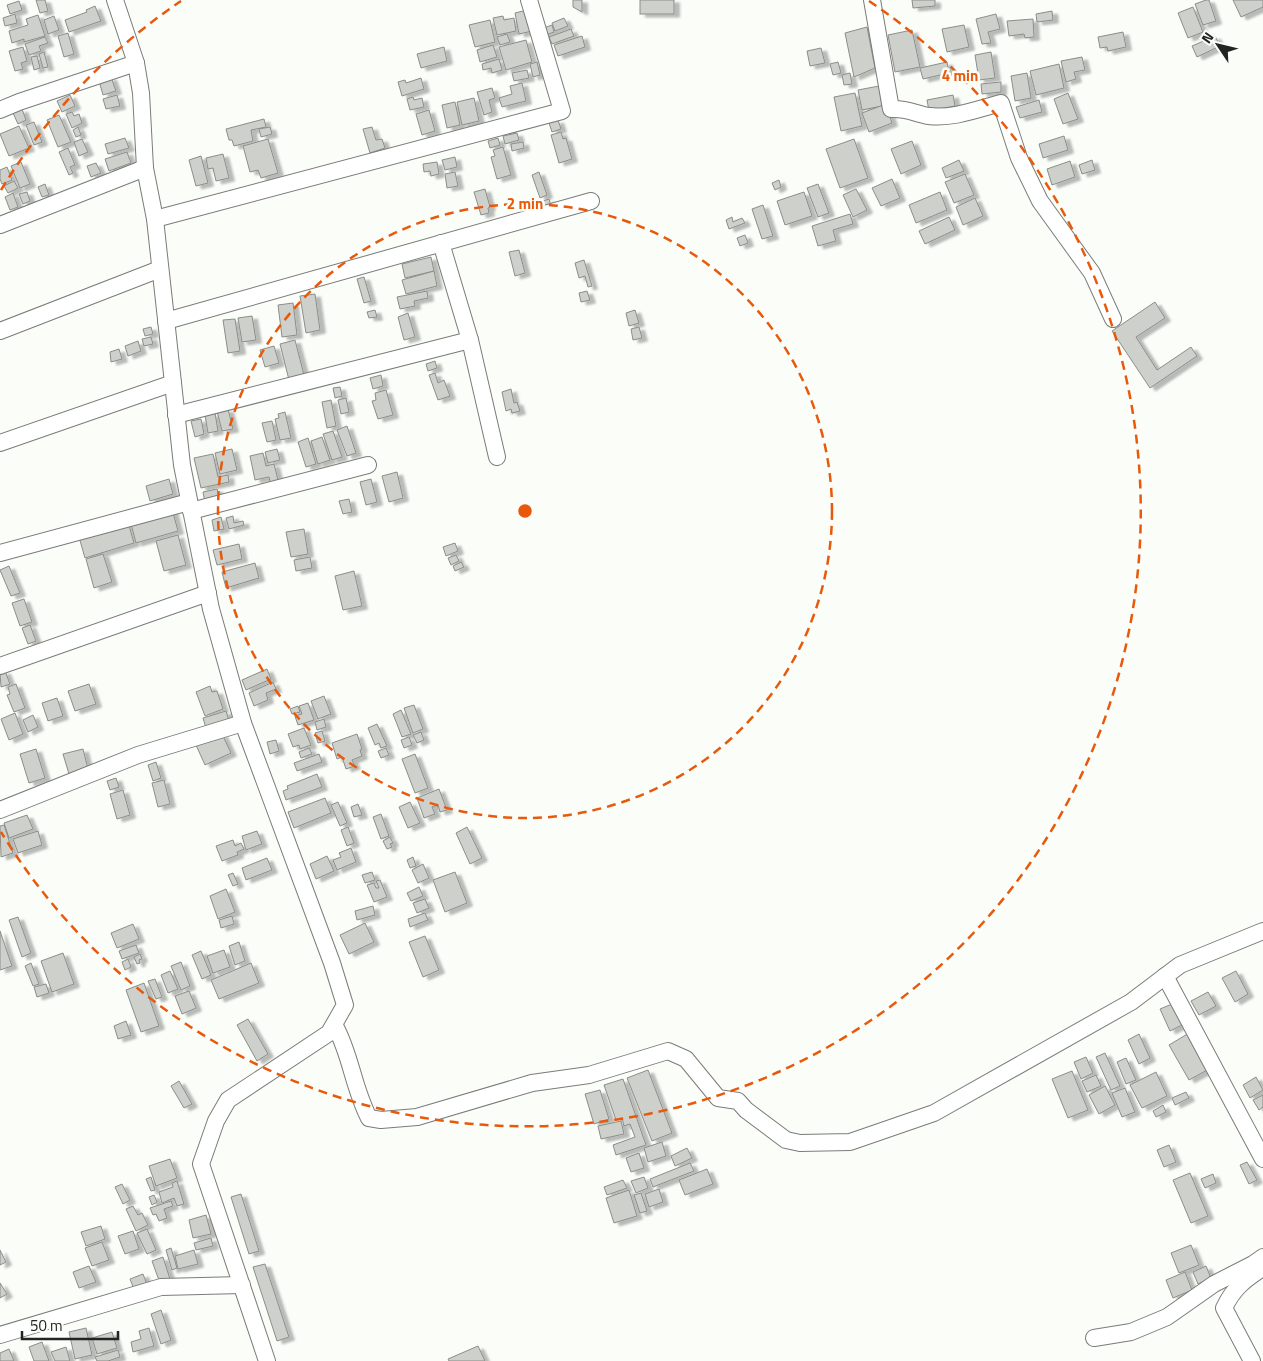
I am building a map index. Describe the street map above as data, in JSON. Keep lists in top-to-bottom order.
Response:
{
  "scale_bar": "50 m",
  "north": "top left",
  "rings": ["4 min", "2 min"]
}
